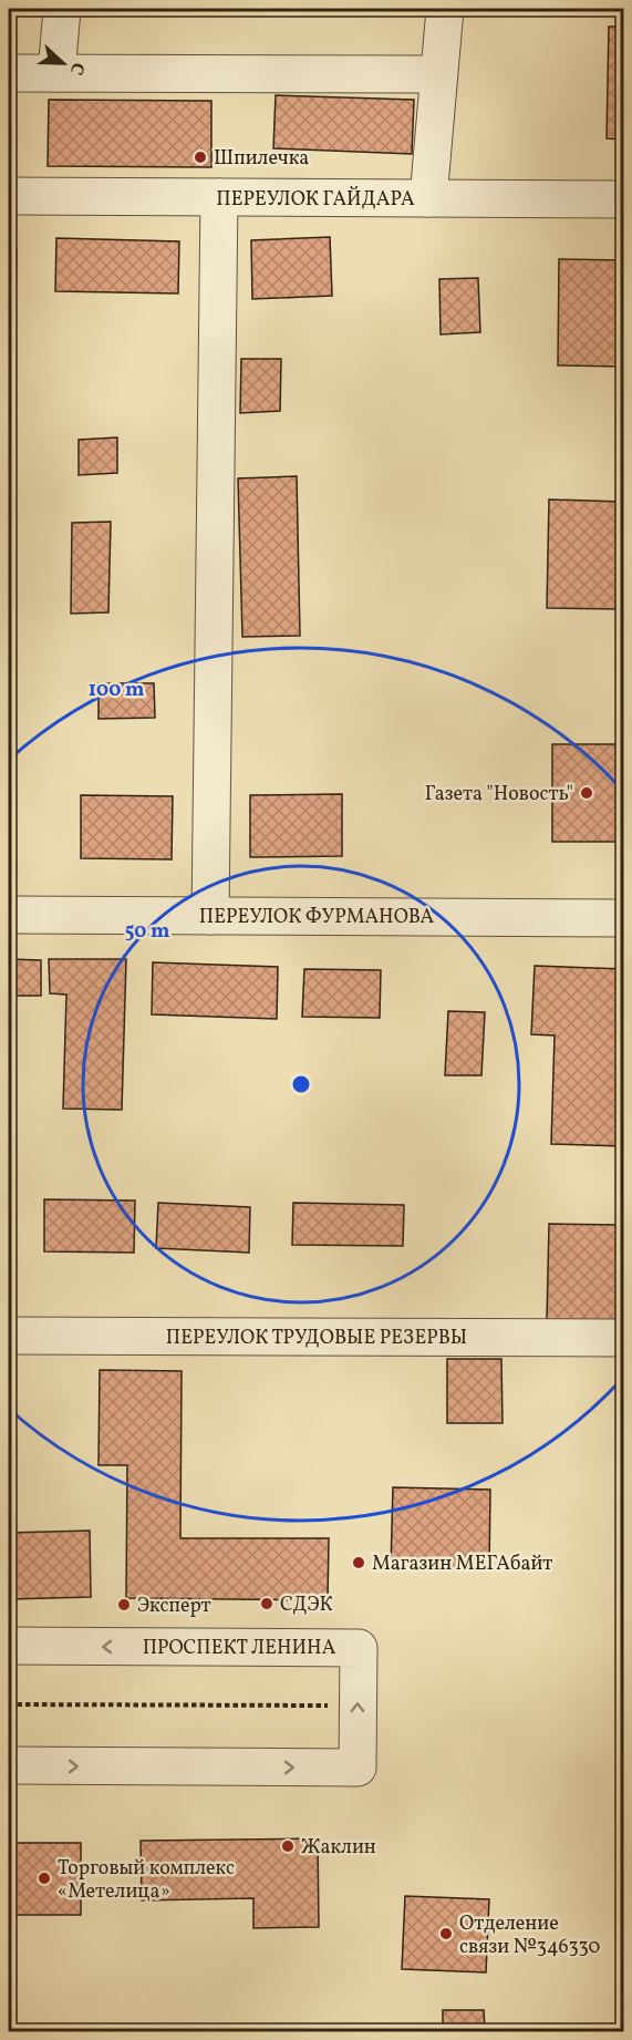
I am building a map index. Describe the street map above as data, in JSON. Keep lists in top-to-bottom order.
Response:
{
  "streets": {
    "street": [
      "ПЕРЕУЛОК ГАЙДАРА",
      "ПЕРЕУЛОК ФУРМАНОВА",
      "ПЕРЕУЛОК ТРУДОВЫЕ РЕЗЕРВЫ",
      "ПРОСПЕКТ ЛЕНИНА"
    ]
  },
  "places": [
    "Шпилечка",
    "Газета \"Новость\"",
    "Магазин МЕГАбайт",
    "СДЭК",
    "Эксперт",
    "Жаклин",
    "Торговый комплекс «Метелица»",
    "Отделение связи №346330"
  ],
  "north": "right",
  "rings": ["100 m", "50 m"]
}
